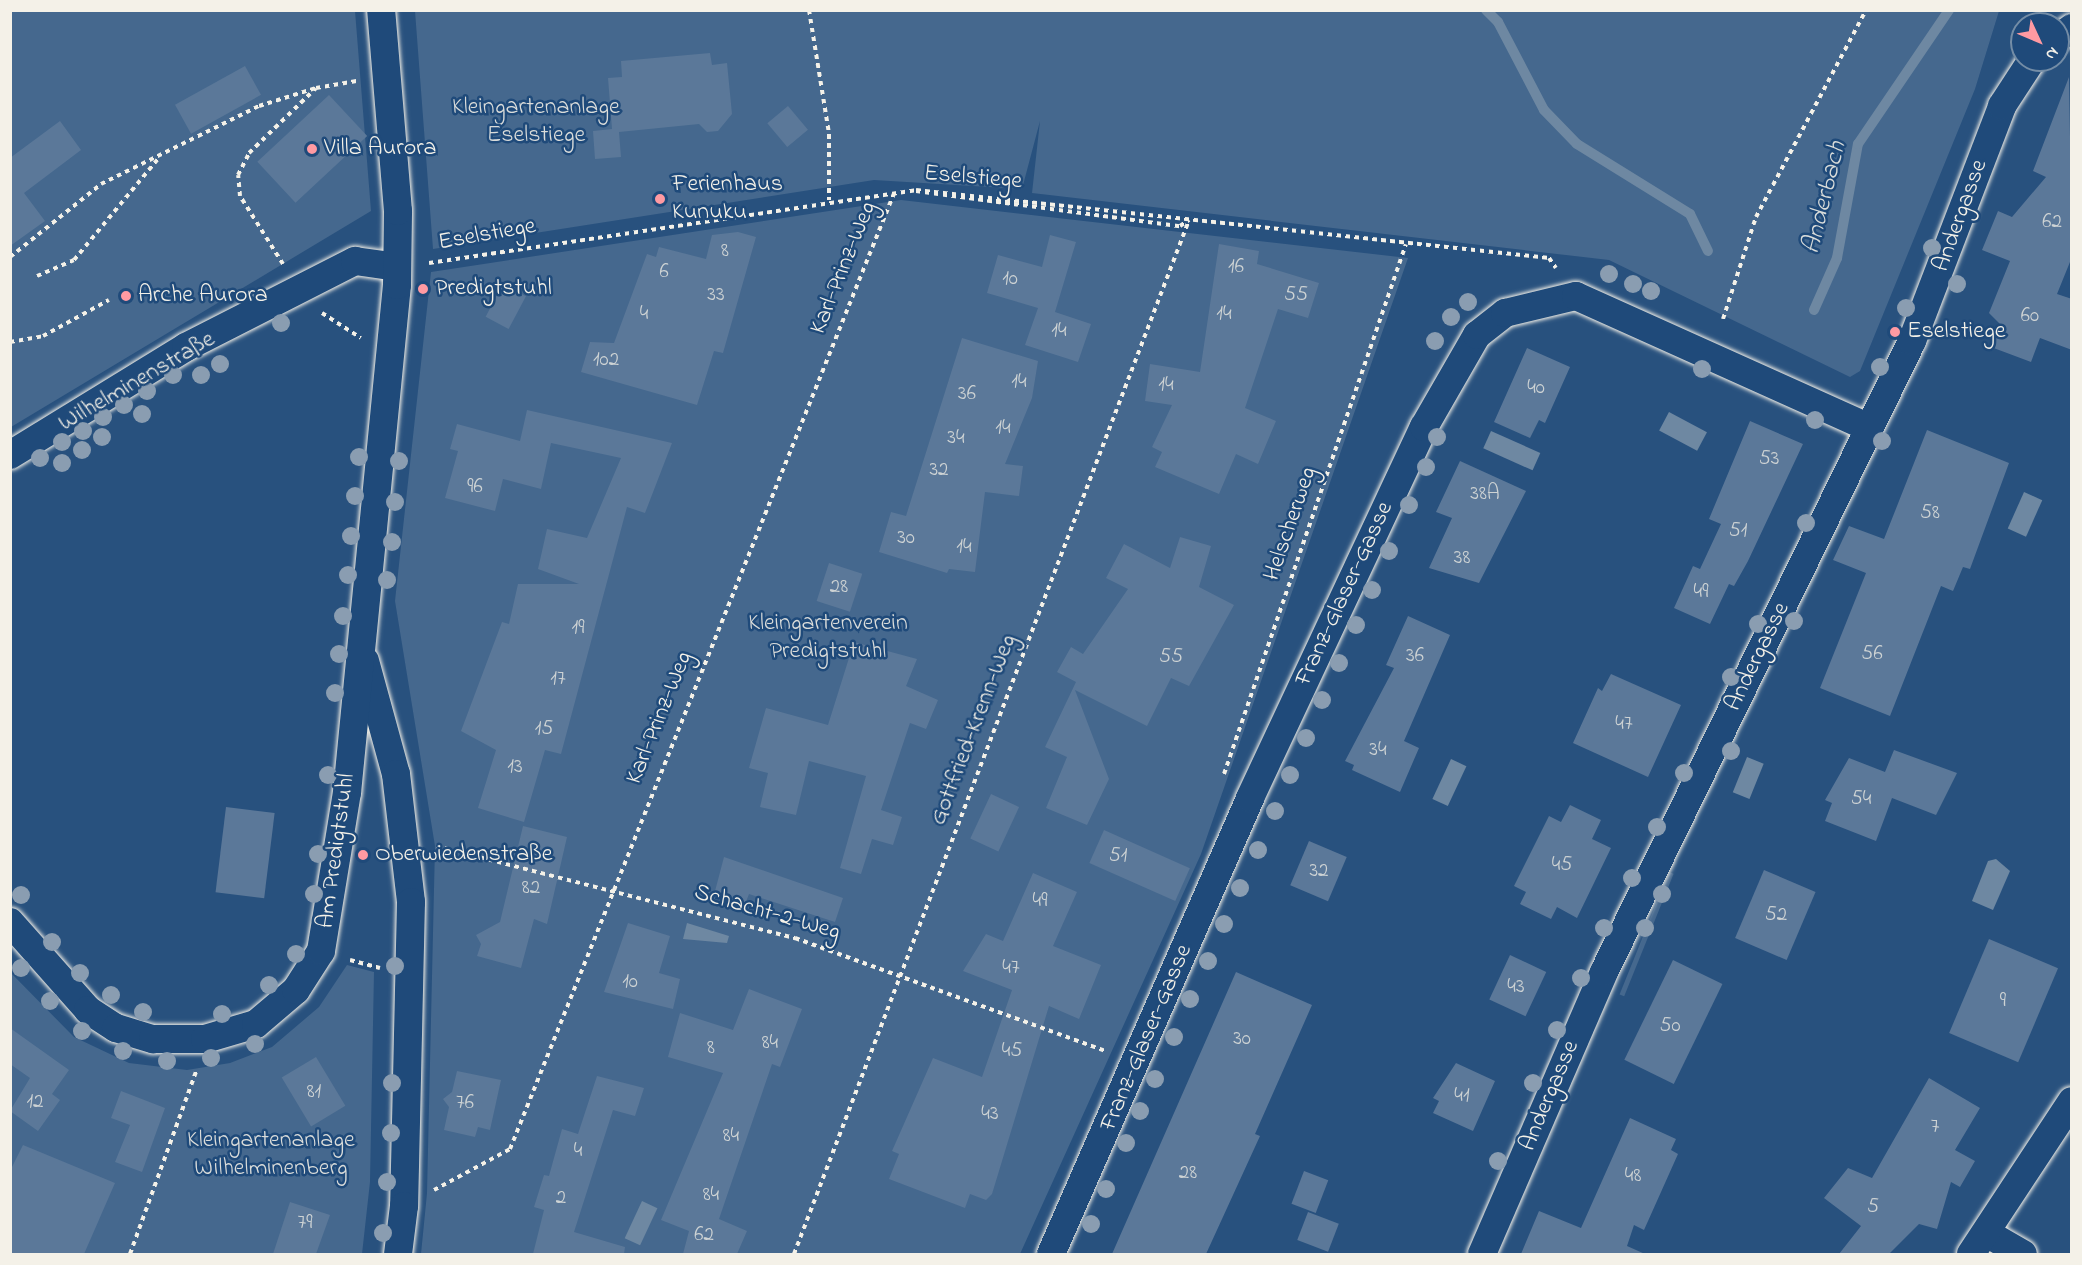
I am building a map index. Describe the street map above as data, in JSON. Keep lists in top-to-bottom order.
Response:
{
  "streets": {
    "street": [
      "Andergasse",
      "Wilhelminenstraße",
      "Franz-Glaser-Gasse",
      "Am Predigtstuhl"
    ],
    "path": [
      "Eselstiege",
      "Karl-Prinz-Weg",
      "Helscherweg",
      "Gottfried-Krenn-Weg",
      "Schacht-2-Weg"
    ]
  },
  "crossings": [
    ["Eselstiege", "Karl-Prinz-Weg"],
    ["Eselstiege", "Wilhelminenstraße"],
    ["Eselstiege", "Helscherweg"],
    ["Eselstiege", "Gottfried-Krenn-Weg"],
    ["Andergasse", "Franz-Glaser-Gasse"],
    ["Karl-Prinz-Weg", "Schacht-2-Weg"],
    ["Helscherweg", "Franz-Glaser-Gasse"],
    ["Gottfried-Krenn-Weg", "Schacht-2-Weg"]
  ],
  "water": ["Anderbach"],
  "parks": ["Kleingartenanlage Eselstiege", "Kleingartenverein Predigtstuhl", "Kleingartenanlage Wilhelminenberg"],
  "places": [
    "Villa Aurora",
    "Ferienhaus Kunuku",
    "Predigtstuhl",
    "Arche Aurora",
    "Eselstiege",
    "Oberwiedenstraße"
  ],
  "house_numbers": [
    "62",
    "8",
    "16",
    "6",
    "10",
    "33",
    "55",
    "4",
    "14",
    "60",
    "14",
    "102",
    "14",
    "14",
    "40",
    "36",
    "14",
    "34",
    "53",
    "32",
    "96",
    "38A",
    "58",
    "51",
    "30",
    "14",
    "38",
    "28",
    "49",
    "19",
    "56",
    "36",
    "55",
    "17",
    "47",
    "15",
    "34",
    "13",
    "54",
    "51",
    "45",
    "32",
    "82",
    "49",
    "52",
    "47",
    "10",
    "43",
    "9",
    "50",
    "30",
    "84",
    "8",
    "45",
    "81",
    "41",
    "12",
    "76",
    "43",
    "7",
    "84",
    "4",
    "28",
    "48",
    "84",
    "2",
    "5",
    "79",
    "62"
  ],
  "north": "bottom right"
}
